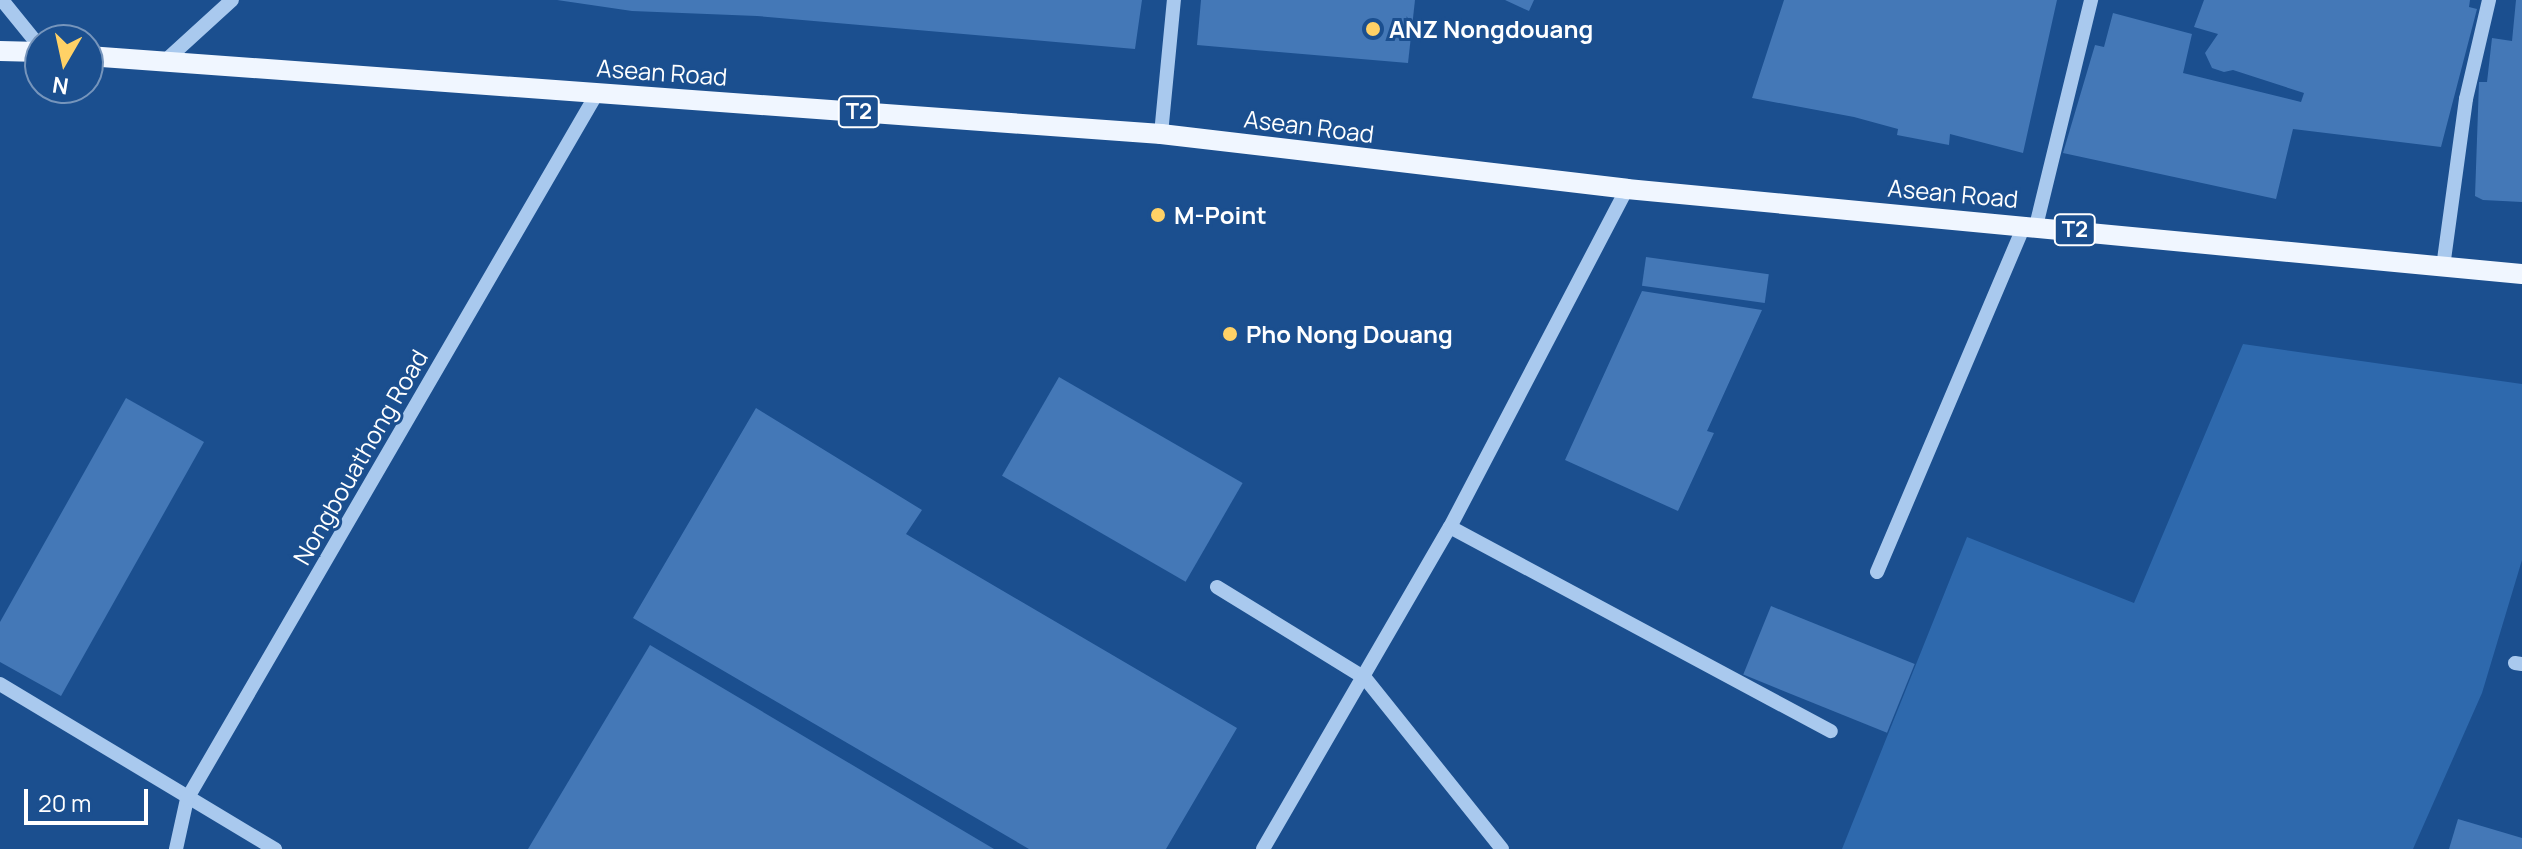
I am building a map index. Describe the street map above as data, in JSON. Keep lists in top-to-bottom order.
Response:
{
  "streets": {
    "main road": ["Asean Road", "T2"],
    "street": ["Nongbouathong Road"]
  },
  "crossings": [
    ["Asean Road", "Nongbouathong Road"]
  ],
  "places": ["ANZ Nongdouang", "M-Point", "Pho Nong Douang"],
  "scale_bar": "20 m",
  "north": "bottom"
}
